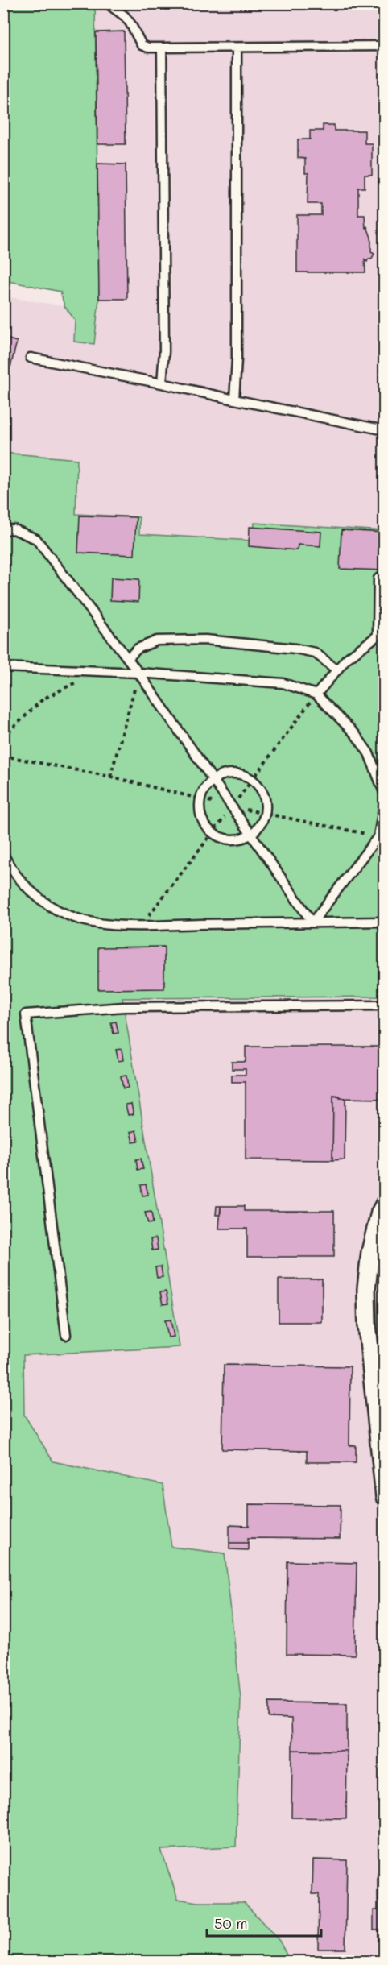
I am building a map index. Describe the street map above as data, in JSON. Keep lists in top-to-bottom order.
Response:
{
  "scale_bar": "50 m"
}
